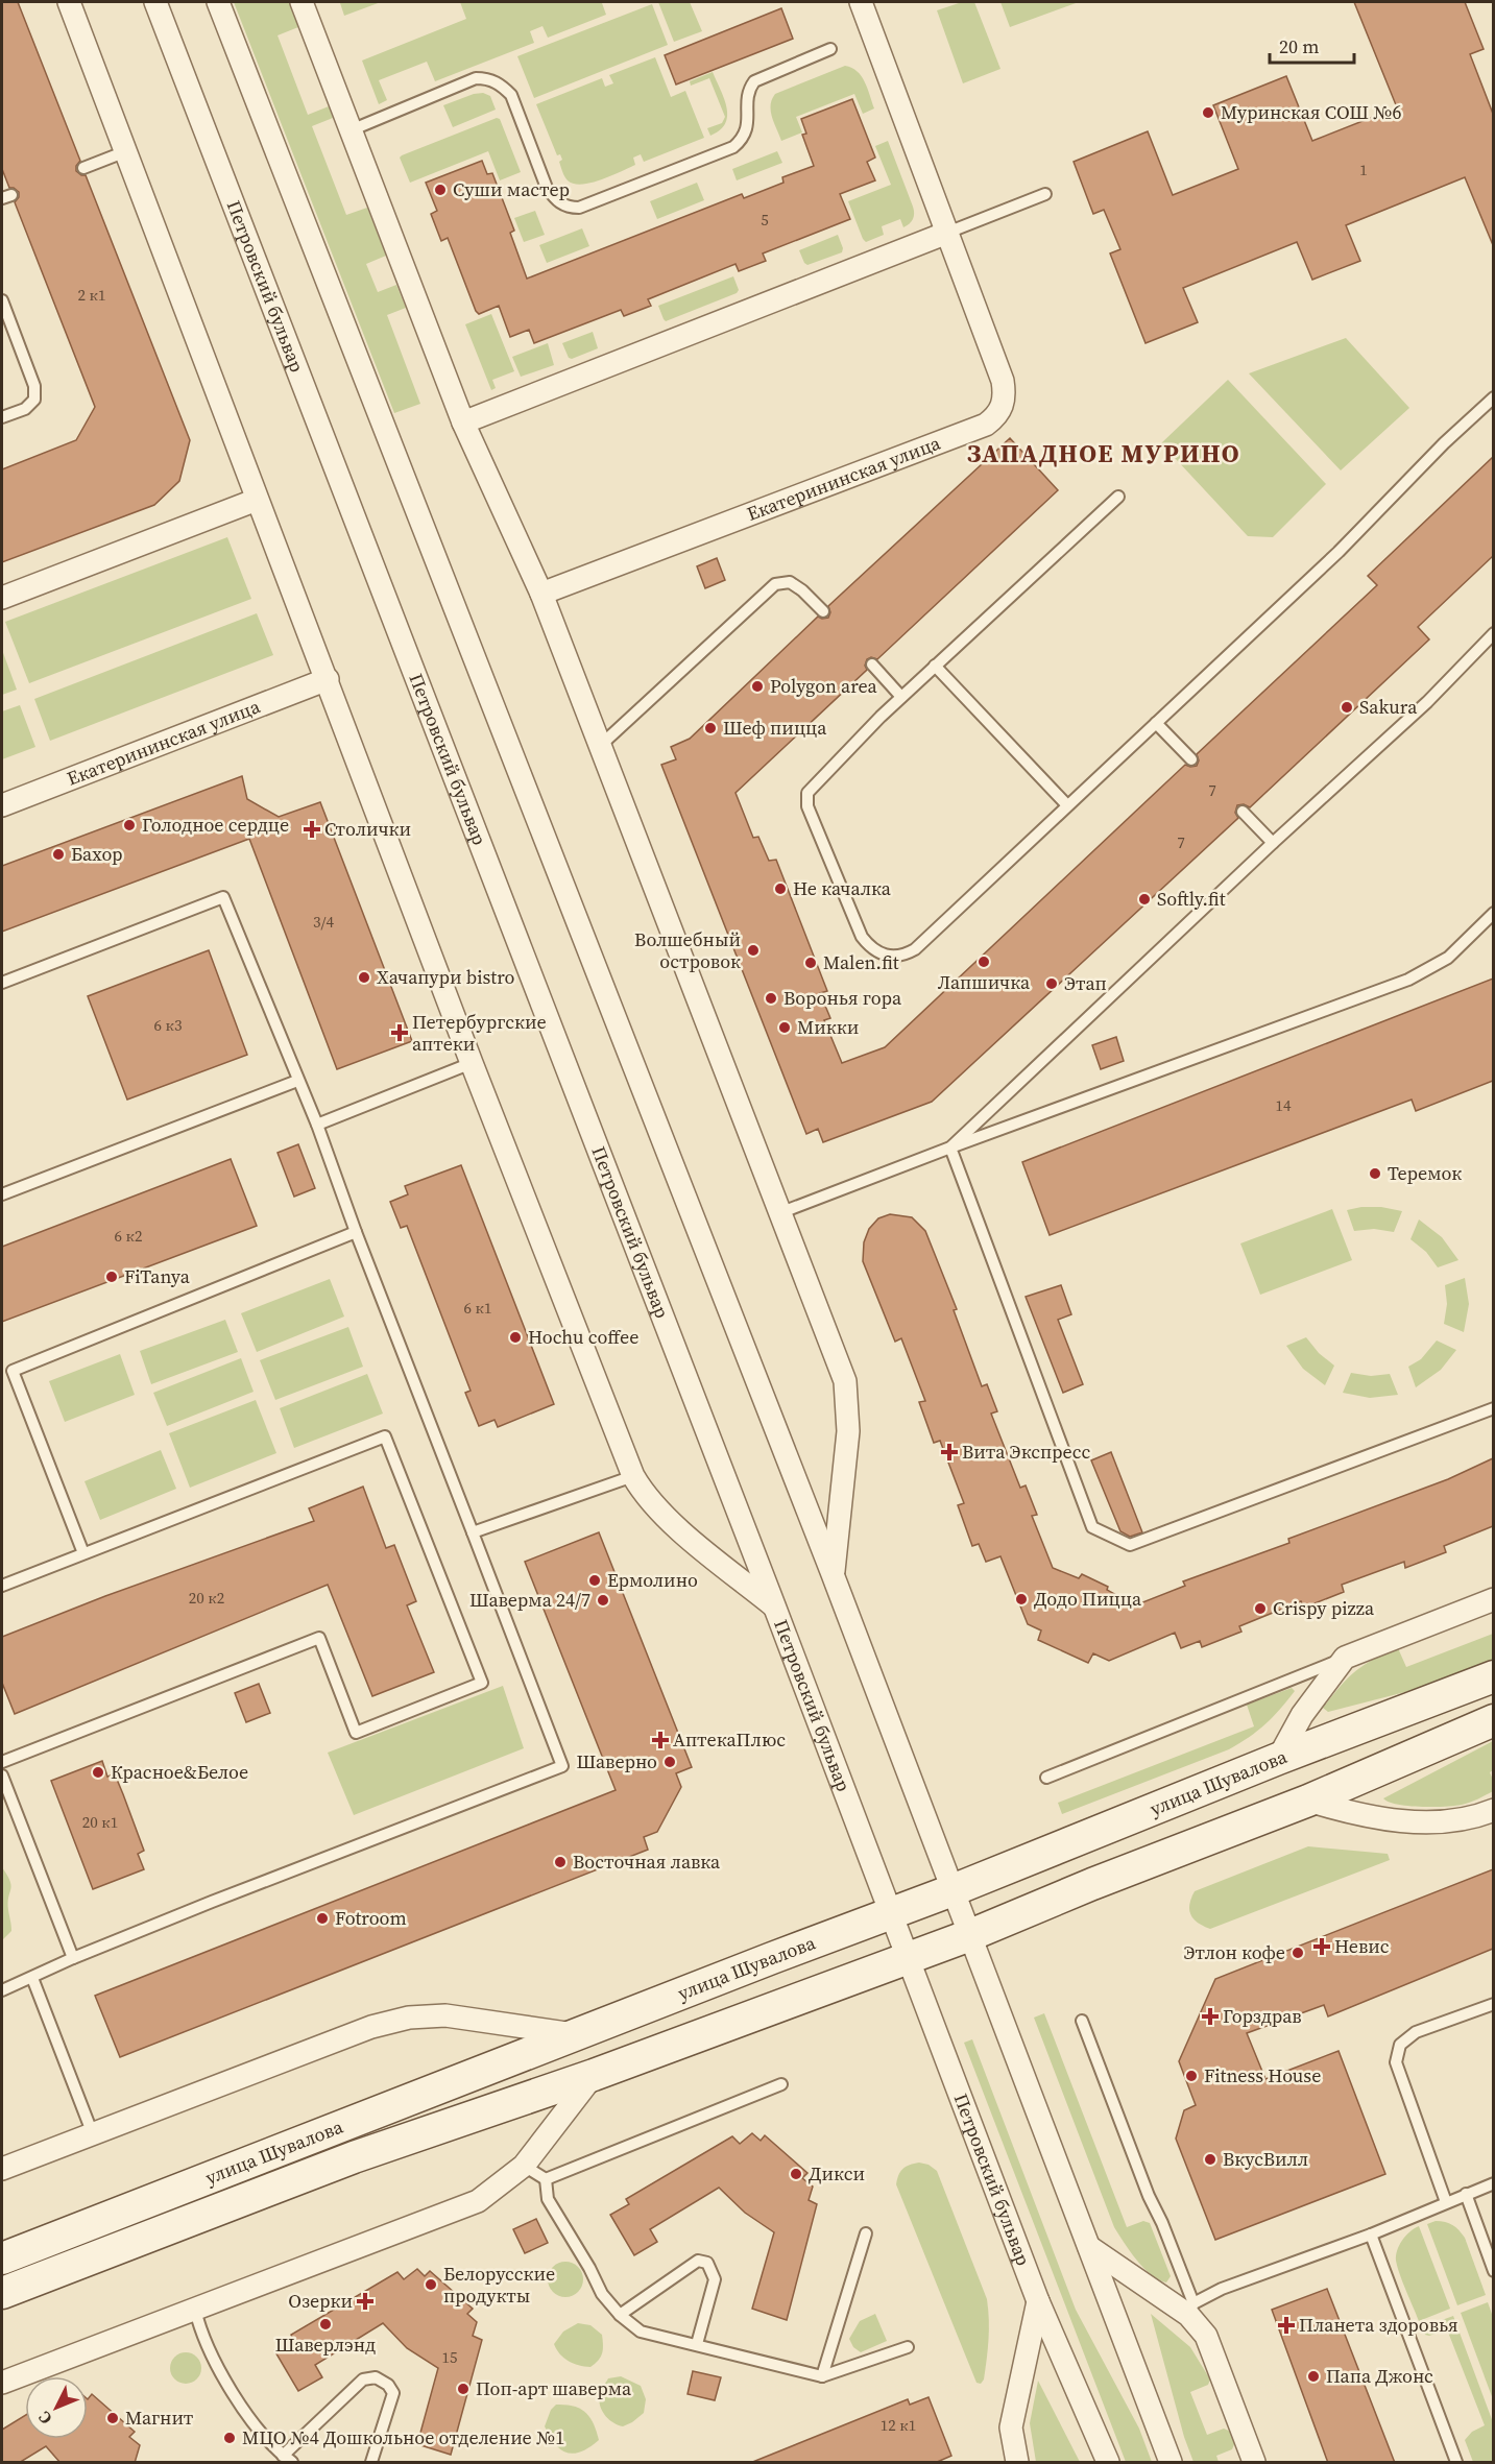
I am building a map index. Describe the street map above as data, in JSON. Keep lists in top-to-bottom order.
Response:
{
  "streets": {
    "street": ["Петровский бульвар", "Екатерининская улица", "улица Шувалова"]
  },
  "crossings": [
    ["Петровский бульвар", "улица Шувалова"]
  ],
  "districts": ["ЗАПАДНОЕ МУРИНО"],
  "places": {
    "other": [
      "Муринская СОШ №6",
      "Суши мастер",
      "Polygon area",
      "Sakura",
      "Шеф пицца",
      "Голодное сердце",
      "Бахор",
      "Не качалка",
      "Softly.fit",
      "Волшебный островок",
      "Лапшичка",
      "Malen.fit",
      "Хачапури bistro",
      "Этап",
      "Воронья гора",
      "Микки",
      "Теремок",
      "FiTanya",
      "Hochu coffee",
      "Ермолино",
      "Додо Пицца",
      "Шаверма 24/7",
      "Crispy pizza",
      "Шаверно",
      "Красное&Белое",
      "Восточная лавка",
      "Fotroom",
      "Этлон кофе",
      "Fitness House",
      "ВкусВилл",
      "Дикси",
      "Белорусские продукты",
      "Шаверлэнд",
      "Папа Джонс",
      "Поп-арт шаверма",
      "Магнит",
      "МЦО №4 Дошкольное отделение №1"
    ],
    "health": [
      "Столички",
      "Петербургские аптеки",
      "Вита Экспресс",
      "АптекаПлюс",
      "Невис",
      "Горздрав",
      "Озерки",
      "Планета здоровья"
    ]
  },
  "house_numbers": [
    "1",
    "5",
    "2 к1",
    "7",
    "7",
    "3/4",
    "6 к3",
    "14",
    "6 к2",
    "6 к1",
    "20 к2",
    "20 к1",
    "15",
    "12 к1"
  ],
  "scale_bar": "20 m",
  "north": "bottom left"
}
